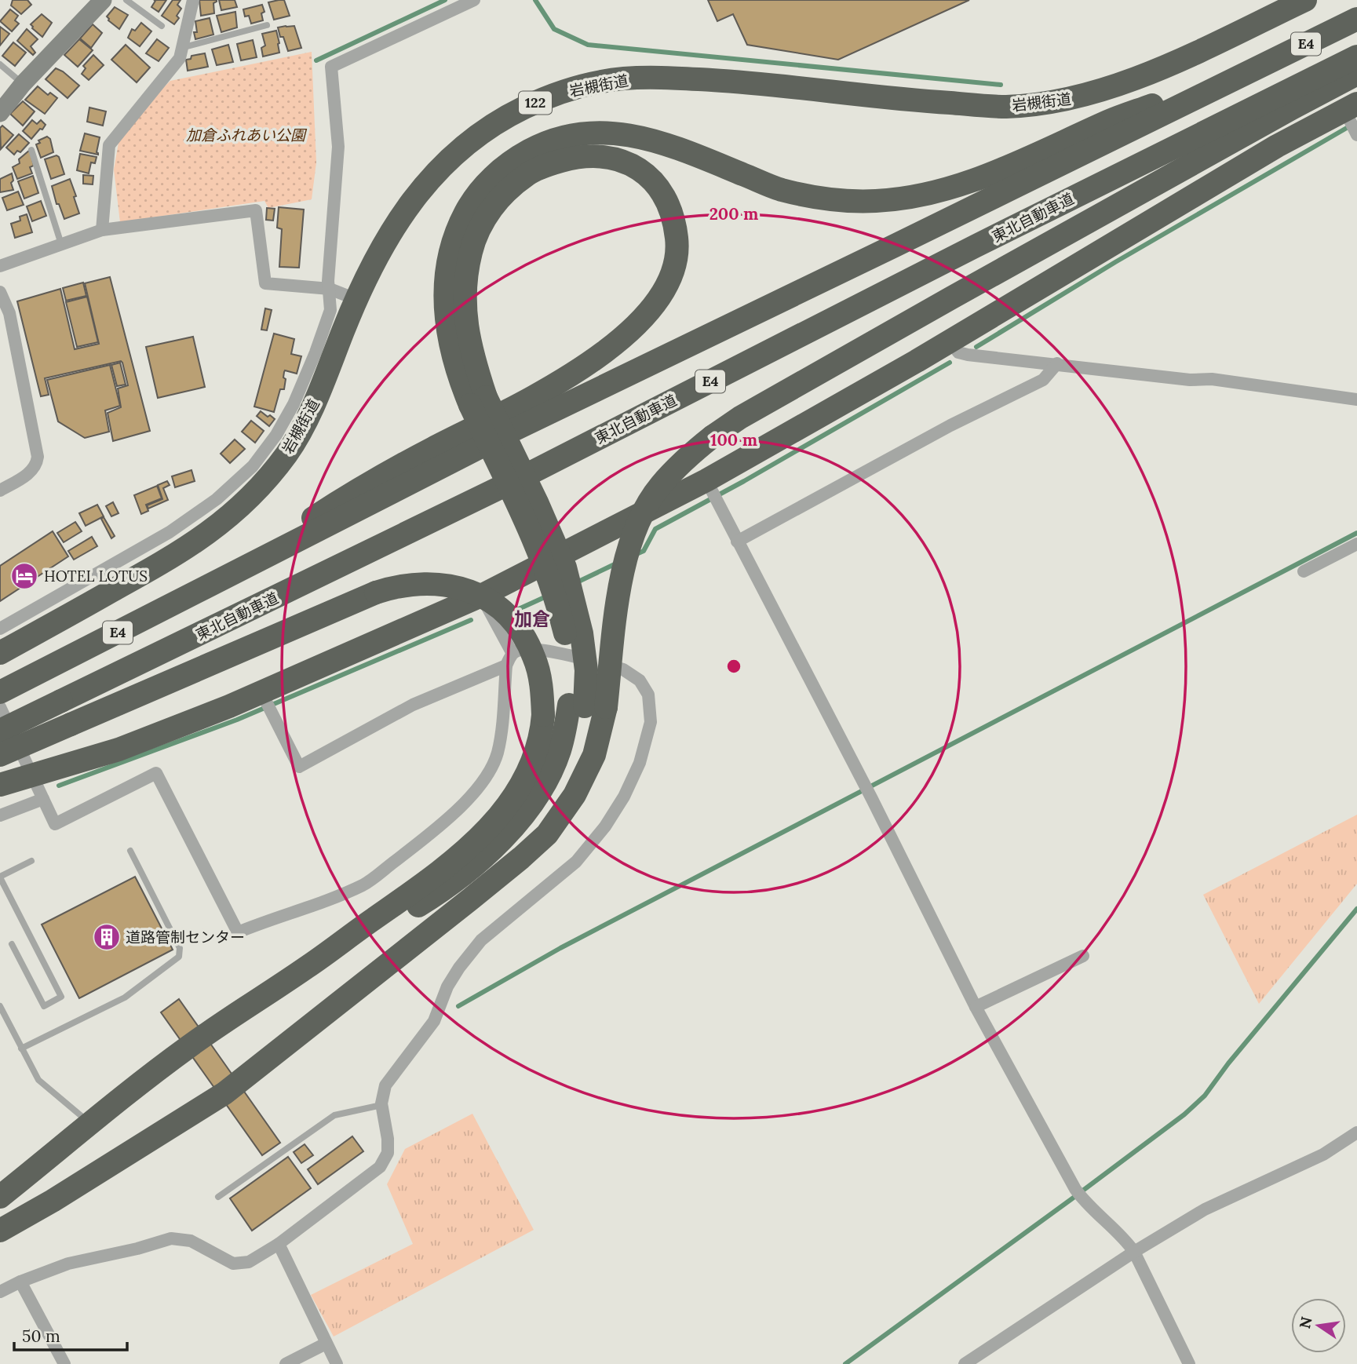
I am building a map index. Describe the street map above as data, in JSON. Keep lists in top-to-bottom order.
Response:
{
  "streets": {
    "highway": [
      "E4",
      "岩槻街道",
      "122",
      "東北自動車道"
    ]
  },
  "districts": ["加倉"],
  "parks": ["加倉ふれあい公園"],
  "places": {
    "hotel": ["HOTEL LOTUS"],
    "building": ["道路管制センター"]
  },
  "scale_bar": "50 m",
  "north": "left",
  "rings": ["200 m", "100 m"]
}
